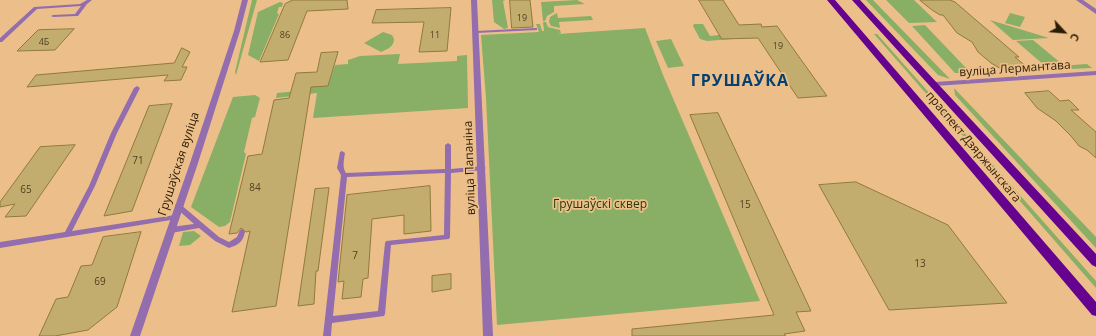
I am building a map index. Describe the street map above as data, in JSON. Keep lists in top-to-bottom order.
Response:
{
  "streets": {
    "main road": ["праспект Дзяржынскага"],
    "street": ["Грушаўская вуліца", "вуліца Папаніна"],
    "lane": ["вуліца Лермантава"]
  },
  "crossings": [
    ["вуліца Лермантава", "праспект Дзяржынскага"]
  ],
  "districts": ["ГРУШАЎКА"],
  "parks": ["Грушаўскі сквер"],
  "house_numbers": [
    "19",
    "86",
    "11",
    "4Б",
    "19",
    "71",
    "84",
    "65",
    "15",
    "7",
    "13",
    "69"
  ],
  "north": "bottom right"
}
